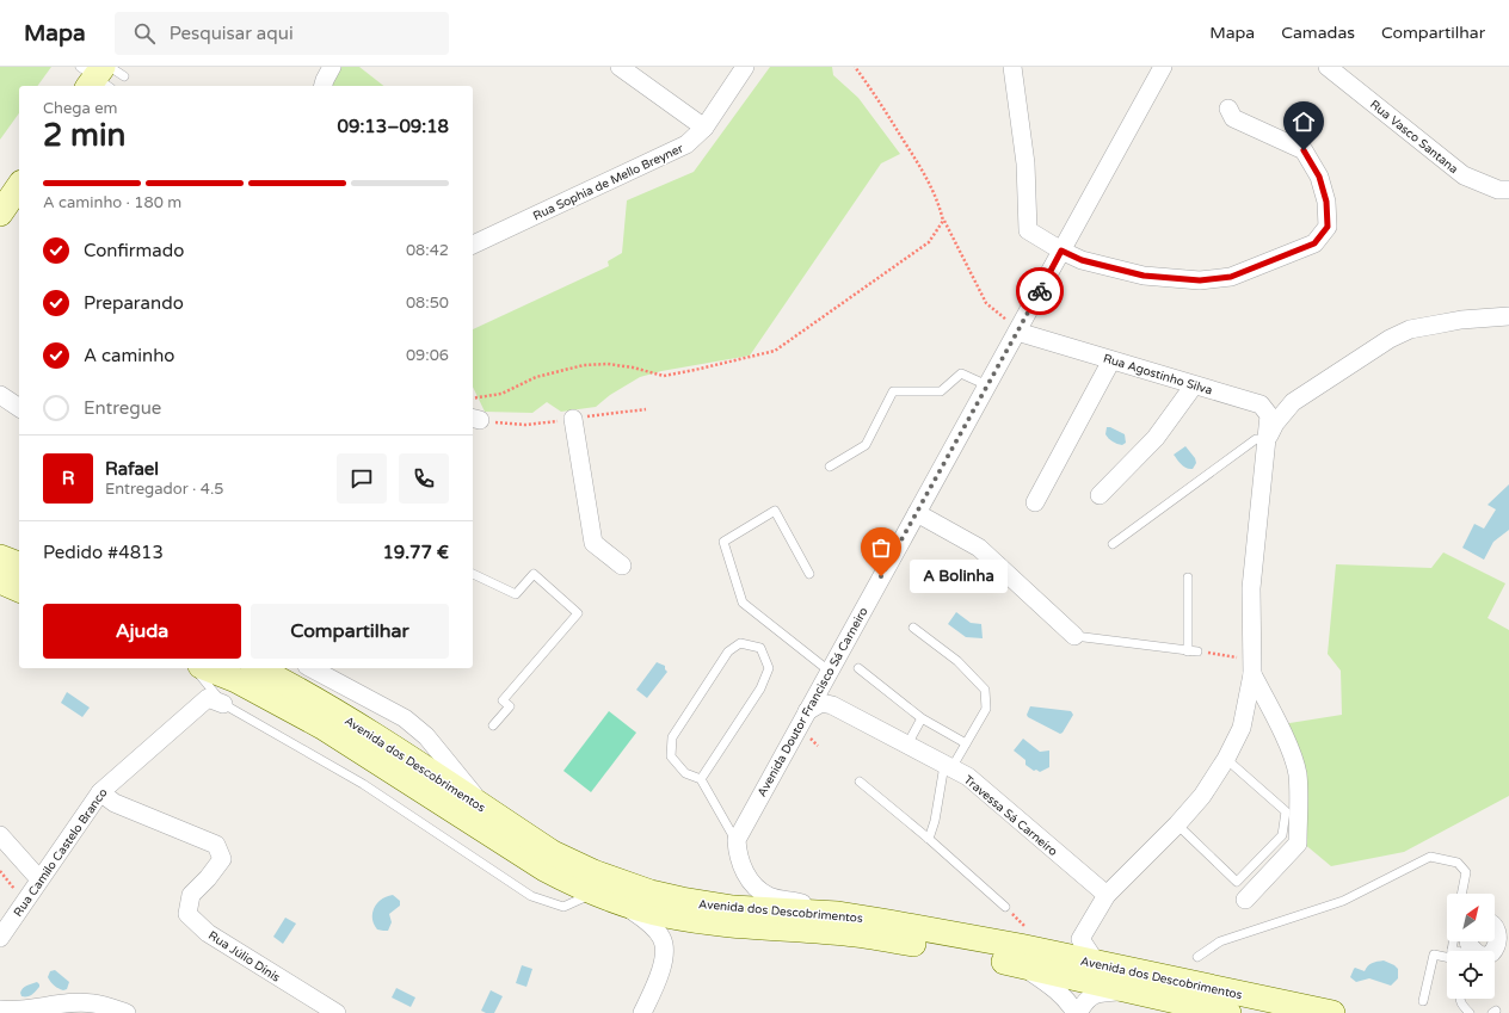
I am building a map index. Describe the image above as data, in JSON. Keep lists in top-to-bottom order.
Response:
{
  "streets": {
    "main road": ["Avenida dos Descobrimentos"],
    "street": [
      "Rua Vasco Santana",
      "Rua Sophia de Mello Breyner",
      "Rua Agostinho Silva",
      "Avenida Doutor Francisco Sá Carneiro",
      "Travessa Sá Carneiro",
      "Rua Camilo Castelo Branco",
      "Rua Júlio Dinis"
    ]
  },
  "crossings": [
    ["Rua Agostinho Silva", "Avenida Doutor Francisco Sá Carneiro"],
    ["Avenida Doutor Francisco Sá Carneiro", "Travessa Sá Carneiro"],
    ["Rua Camilo Castelo Branco", "Rua Júlio Dinis"]
  ],
  "places": ["A Bolinha"],
  "north": "top right",
  "page": {
    "header": "Mapa",
    "search": "Pesquisar aqui",
    "nav": ["Mapa", "Camadas", "Compartilhar"],
    "heading": ["2 min", "Chega em", "09:13–09:18"],
    "panel": [
      "Rafael",
      "Entregador · 4.5",
      "Pedido #4813",
      "19.77 €"
    ],
    "bar": "A caminho · 180 m",
    "list": [
      ["Confirmado", "08:42"],
      ["Preparando", "08:50"],
      ["A caminho", "09:06"],
      "Entregue"
    ],
    "round": "R",
    "bubble": "A Bolinha",
    "buttons": ["Ajuda", "Compartilhar"]
  }
}
